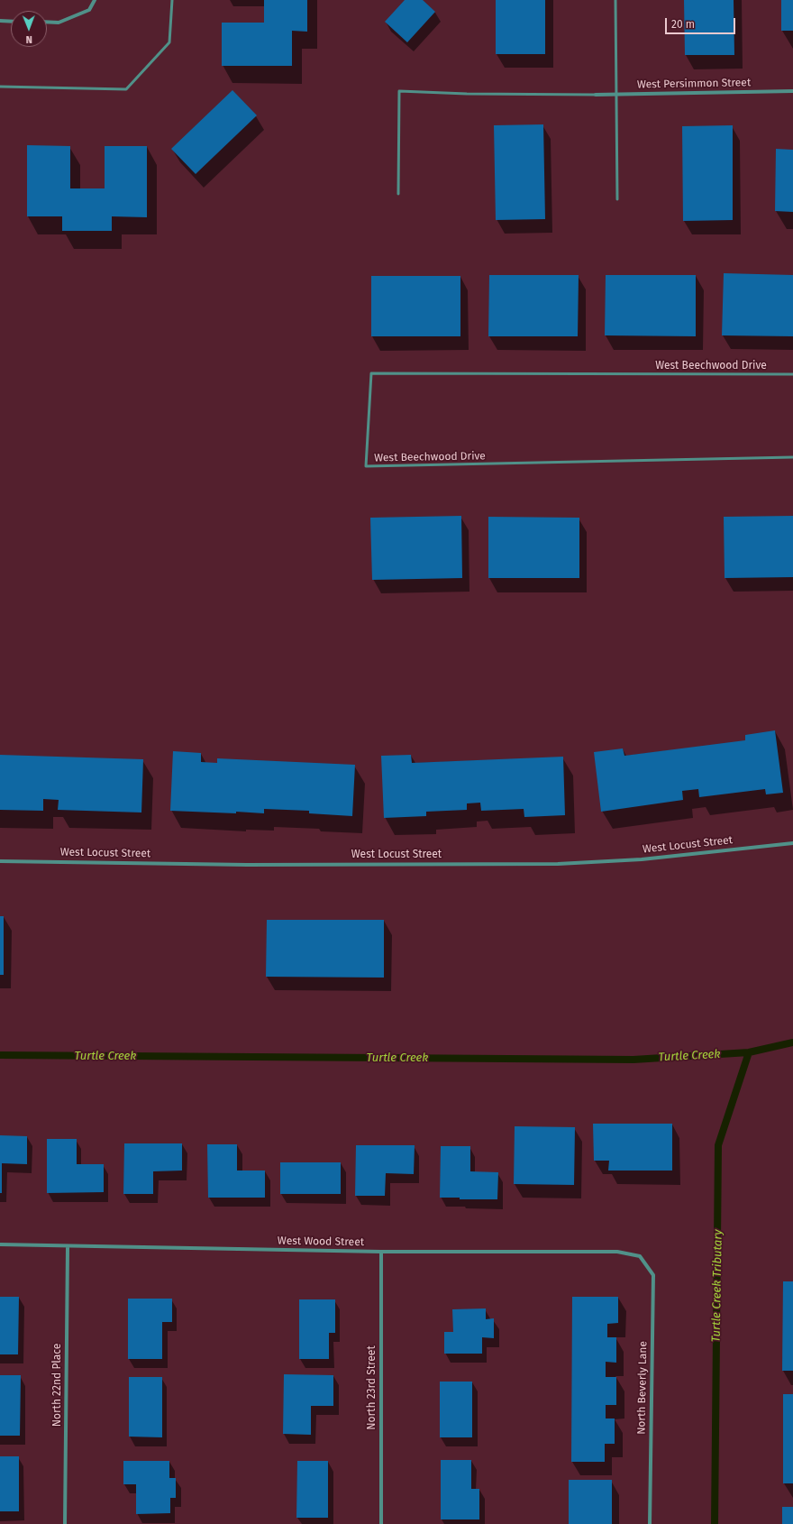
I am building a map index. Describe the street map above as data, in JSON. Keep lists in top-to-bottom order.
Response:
{
  "streets": {
    "street": [
      "West Persimmon Street",
      "West Locust Street",
      "West Wood Street",
      "North 22nd Place",
      "North 23rd Street",
      "North Beverly Lane"
    ],
    "lane": ["West Beechwood Drive"]
  },
  "crossings": [
    ["West Wood Street", "North 22nd Place"],
    ["West Wood Street", "North 23rd Street"],
    ["West Wood Street", "North Beverly Lane"]
  ],
  "water": ["Turtle Creek", "Turtle Creek Tributary"],
  "scale_bar": "20 m",
  "north": "bottom"
}
